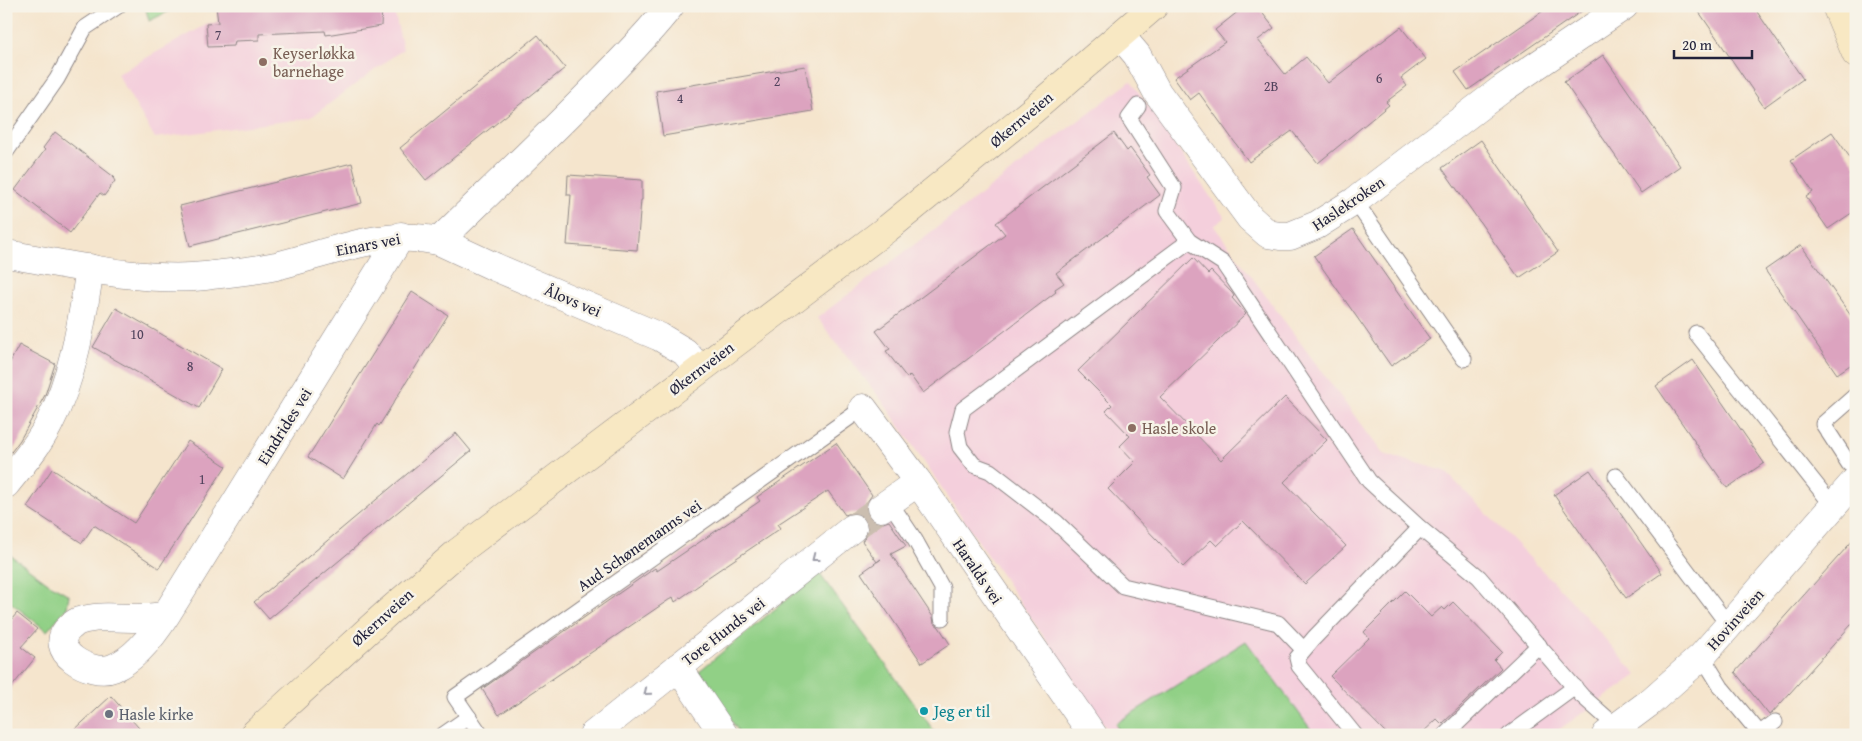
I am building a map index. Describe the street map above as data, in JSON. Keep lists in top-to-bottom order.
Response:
{
  "streets": {
    "main road": ["Økernveien"],
    "street": [
      "Haslekroken",
      "Einars vei",
      "Ålovs vei",
      "Eindrides vei",
      "Haralds vei",
      "Hovinveien",
      "Tore Hunds vei"
    ],
    "lane": ["Aud Schønemanns vei"]
  },
  "crossings": [
    ["Økernveien", "Haslekroken"],
    ["Økernveien", "Ålovs vei"],
    ["Einars vei", "Ålovs vei"],
    ["Einars vei", "Eindrides vei"],
    ["Aud Schønemanns vei", "Haralds vei"]
  ],
  "one_way": ["Tore Hunds vei"],
  "places": [
    "Keyserløkka barnehage",
    "Hasle skole",
    "Jeg er til",
    "Hasle kirke"
  ],
  "house_numbers": [
    "7",
    "6",
    "2",
    "2B",
    "4",
    "10",
    "8",
    "1"
  ],
  "scale_bar": "20 m"
}
